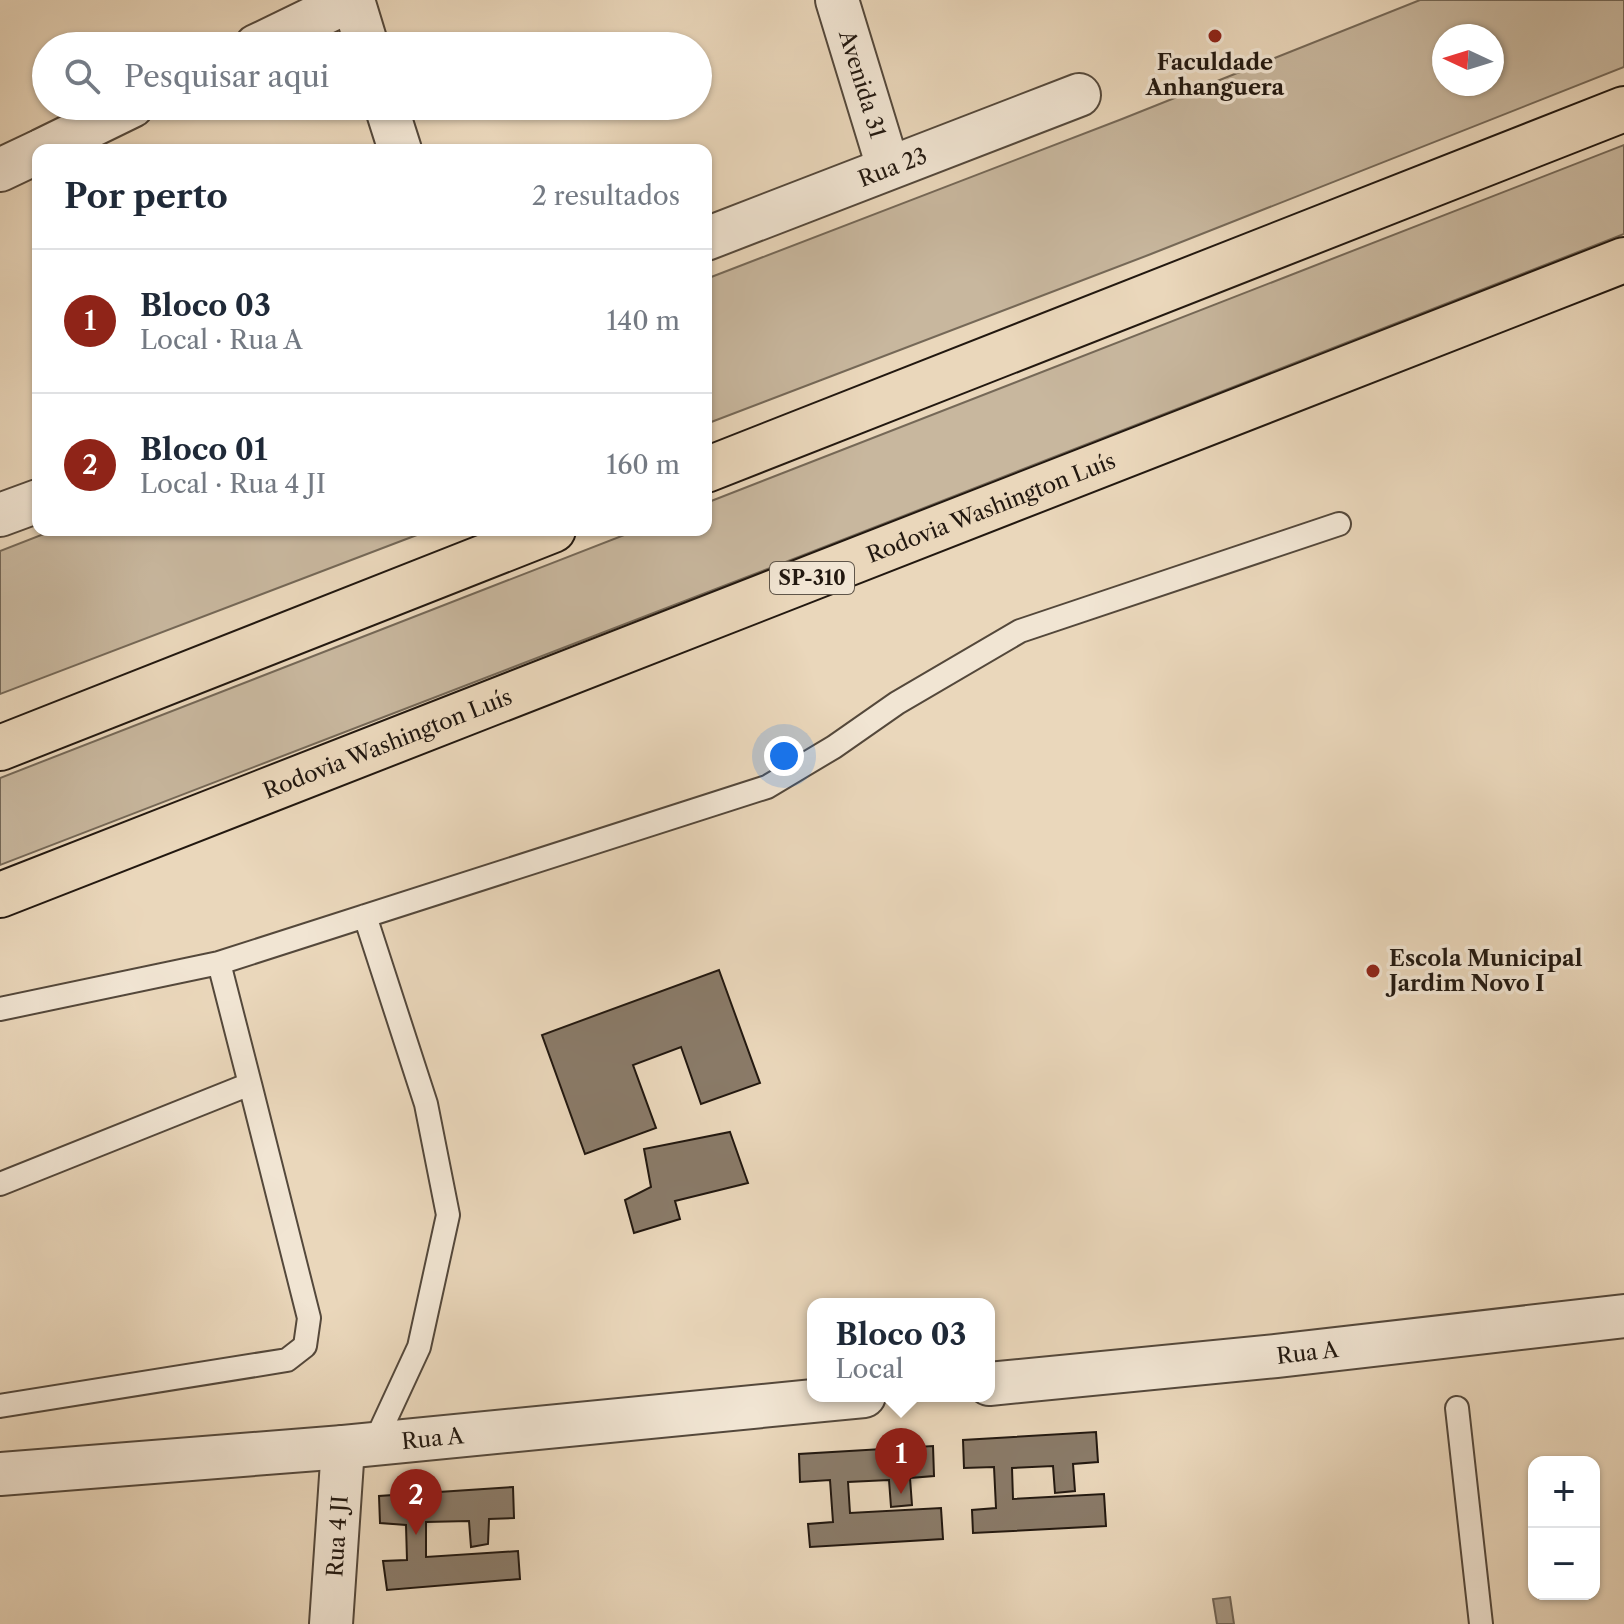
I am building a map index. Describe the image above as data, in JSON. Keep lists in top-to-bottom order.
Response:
{
  "streets": {
    "highway": ["Rodovia Washington Luís", "SP-310"],
    "street": [
      "Avenida 31",
      "Rua 23",
      "Rua A",
      "Rua 4 JI"
    ]
  },
  "crossings": [
    ["Avenida 31", "Rua 23"],
    ["Rua A", "Rua 4 JI"]
  ],
  "places": ["Faculdade Anhanguera", "Escola Municipal Jardim Novo I"],
  "north": "left",
  "page": {
    "search": "Pesquisar aqui",
    "heading": ["Por perto", "2 resultados"],
    "list": [
      {
        "mark": "1",
        "name": "Bloco 03",
        "note": "Local · Rua A",
        "value": "140 m"
      },
      {
        "mark": "2",
        "name": "Bloco 01",
        "note": "Local · Rua 4 JI",
        "value": "160 m"
      }
    ],
    "popup": ["Bloco 03", "Local"],
    "pins": ["1", "2"],
    "map_buttons": ["+", "−"]
  }
}
